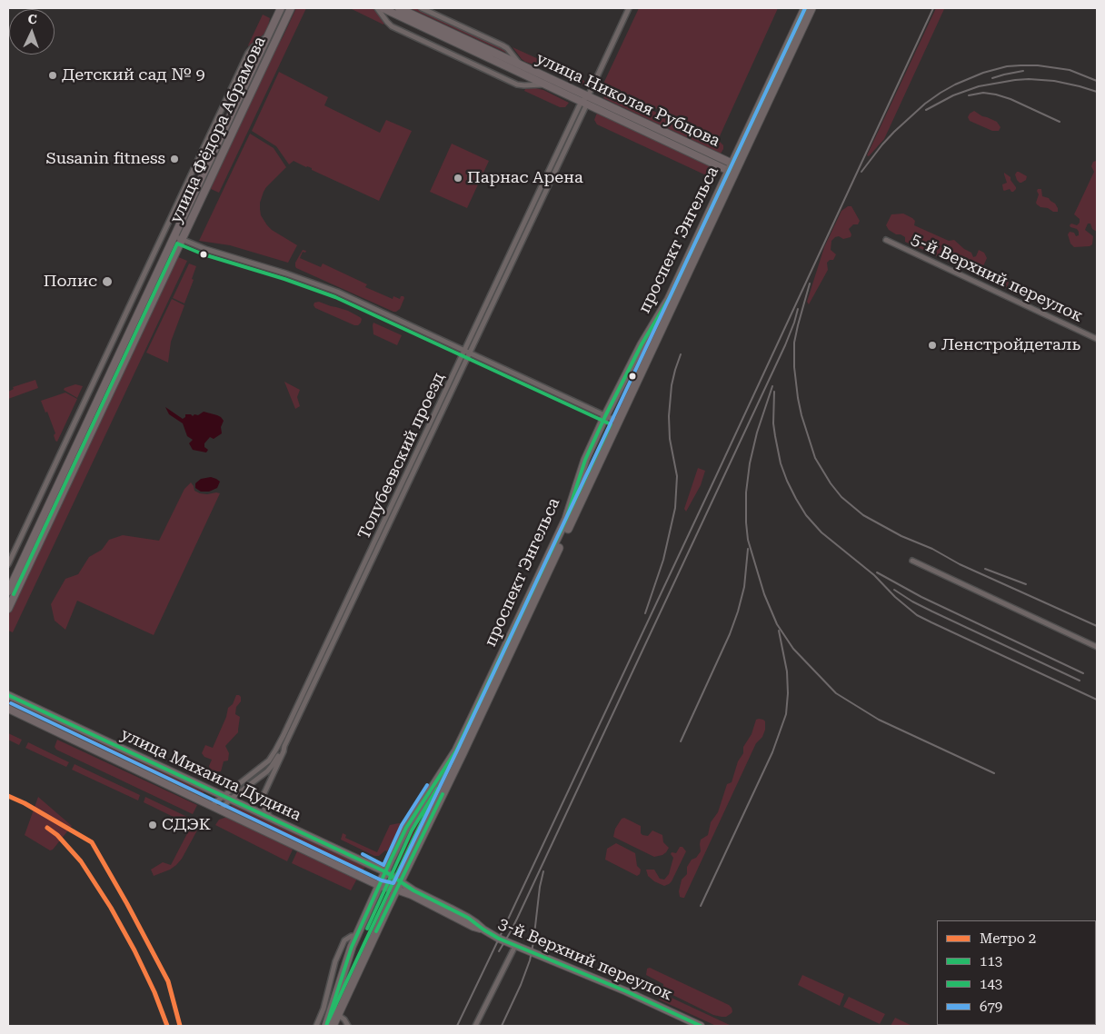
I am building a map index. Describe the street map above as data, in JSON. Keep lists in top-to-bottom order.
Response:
{
  "streets": {
    "main road": ["проспект Энгельса"],
    "street": [
      "улица Николая Рубцова",
      "улица Фёдора Абрамова",
      "5-й Верхний переулок",
      "Толубеевский проезд",
      "улица Михаила Дудина",
      "3-й Верхний переулок"
    ]
  },
  "crossings": [
    ["улица Николая Рубцова", "проспект Энгельса"],
    ["улица Николая Рубцова", "Толубеевский проезд"],
    ["проспект Энгельса", "улица Михаила Дудина"],
    ["проспект Энгельса", "3-й Верхний переулок"],
    ["Толубеевский проезд", "улица Михаила Дудина"],
    ["улица Михаила Дудина", "3-й Верхний переулок"]
  ],
  "places": [
    "Детский сад № 9",
    "Susanin fitness",
    "Парнас Арена",
    "Полис",
    "Ленстройдеталь",
    "СДЭК"
  ],
  "lines": [
    "transit line 113",
    "transit line 679",
    "transit line 143",
    "metro line 2"
  ],
  "legend": [
    "Метро 2",
    "113",
    "143",
    "679"
  ],
  "north": "top"
}
